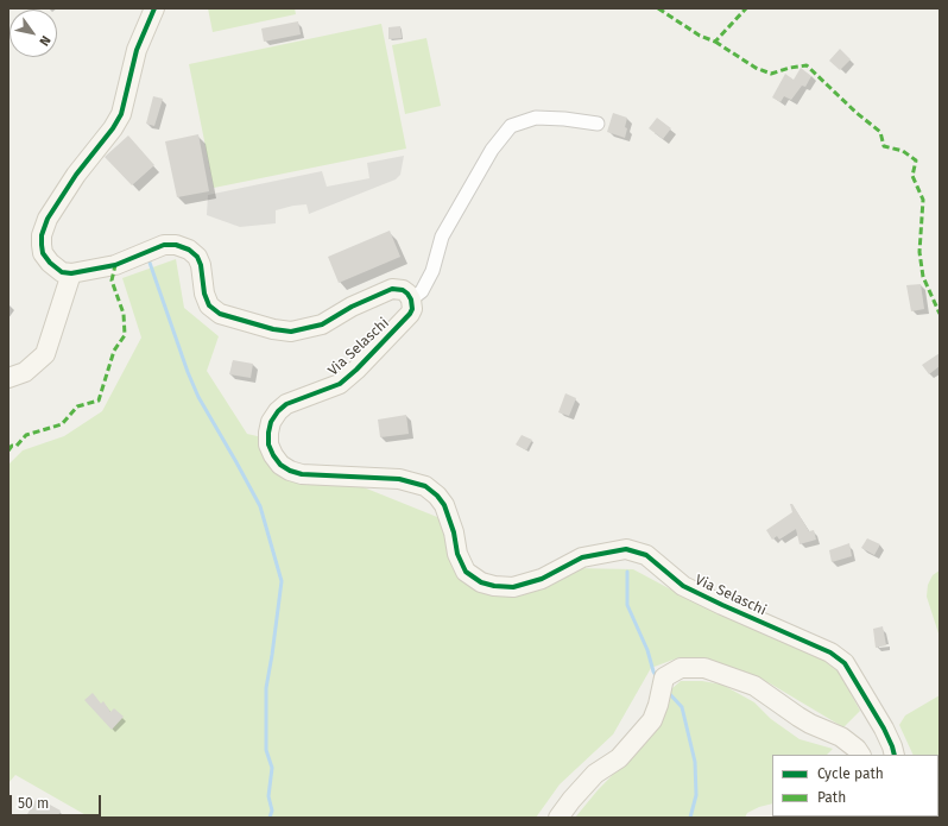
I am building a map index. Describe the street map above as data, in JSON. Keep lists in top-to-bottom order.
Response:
{
  "streets": {
    "street": ["Via Selaschi"]
  },
  "legend": ["Cycle path", "Path"],
  "scale_bar": "50 m",
  "north": "bottom right"
}
